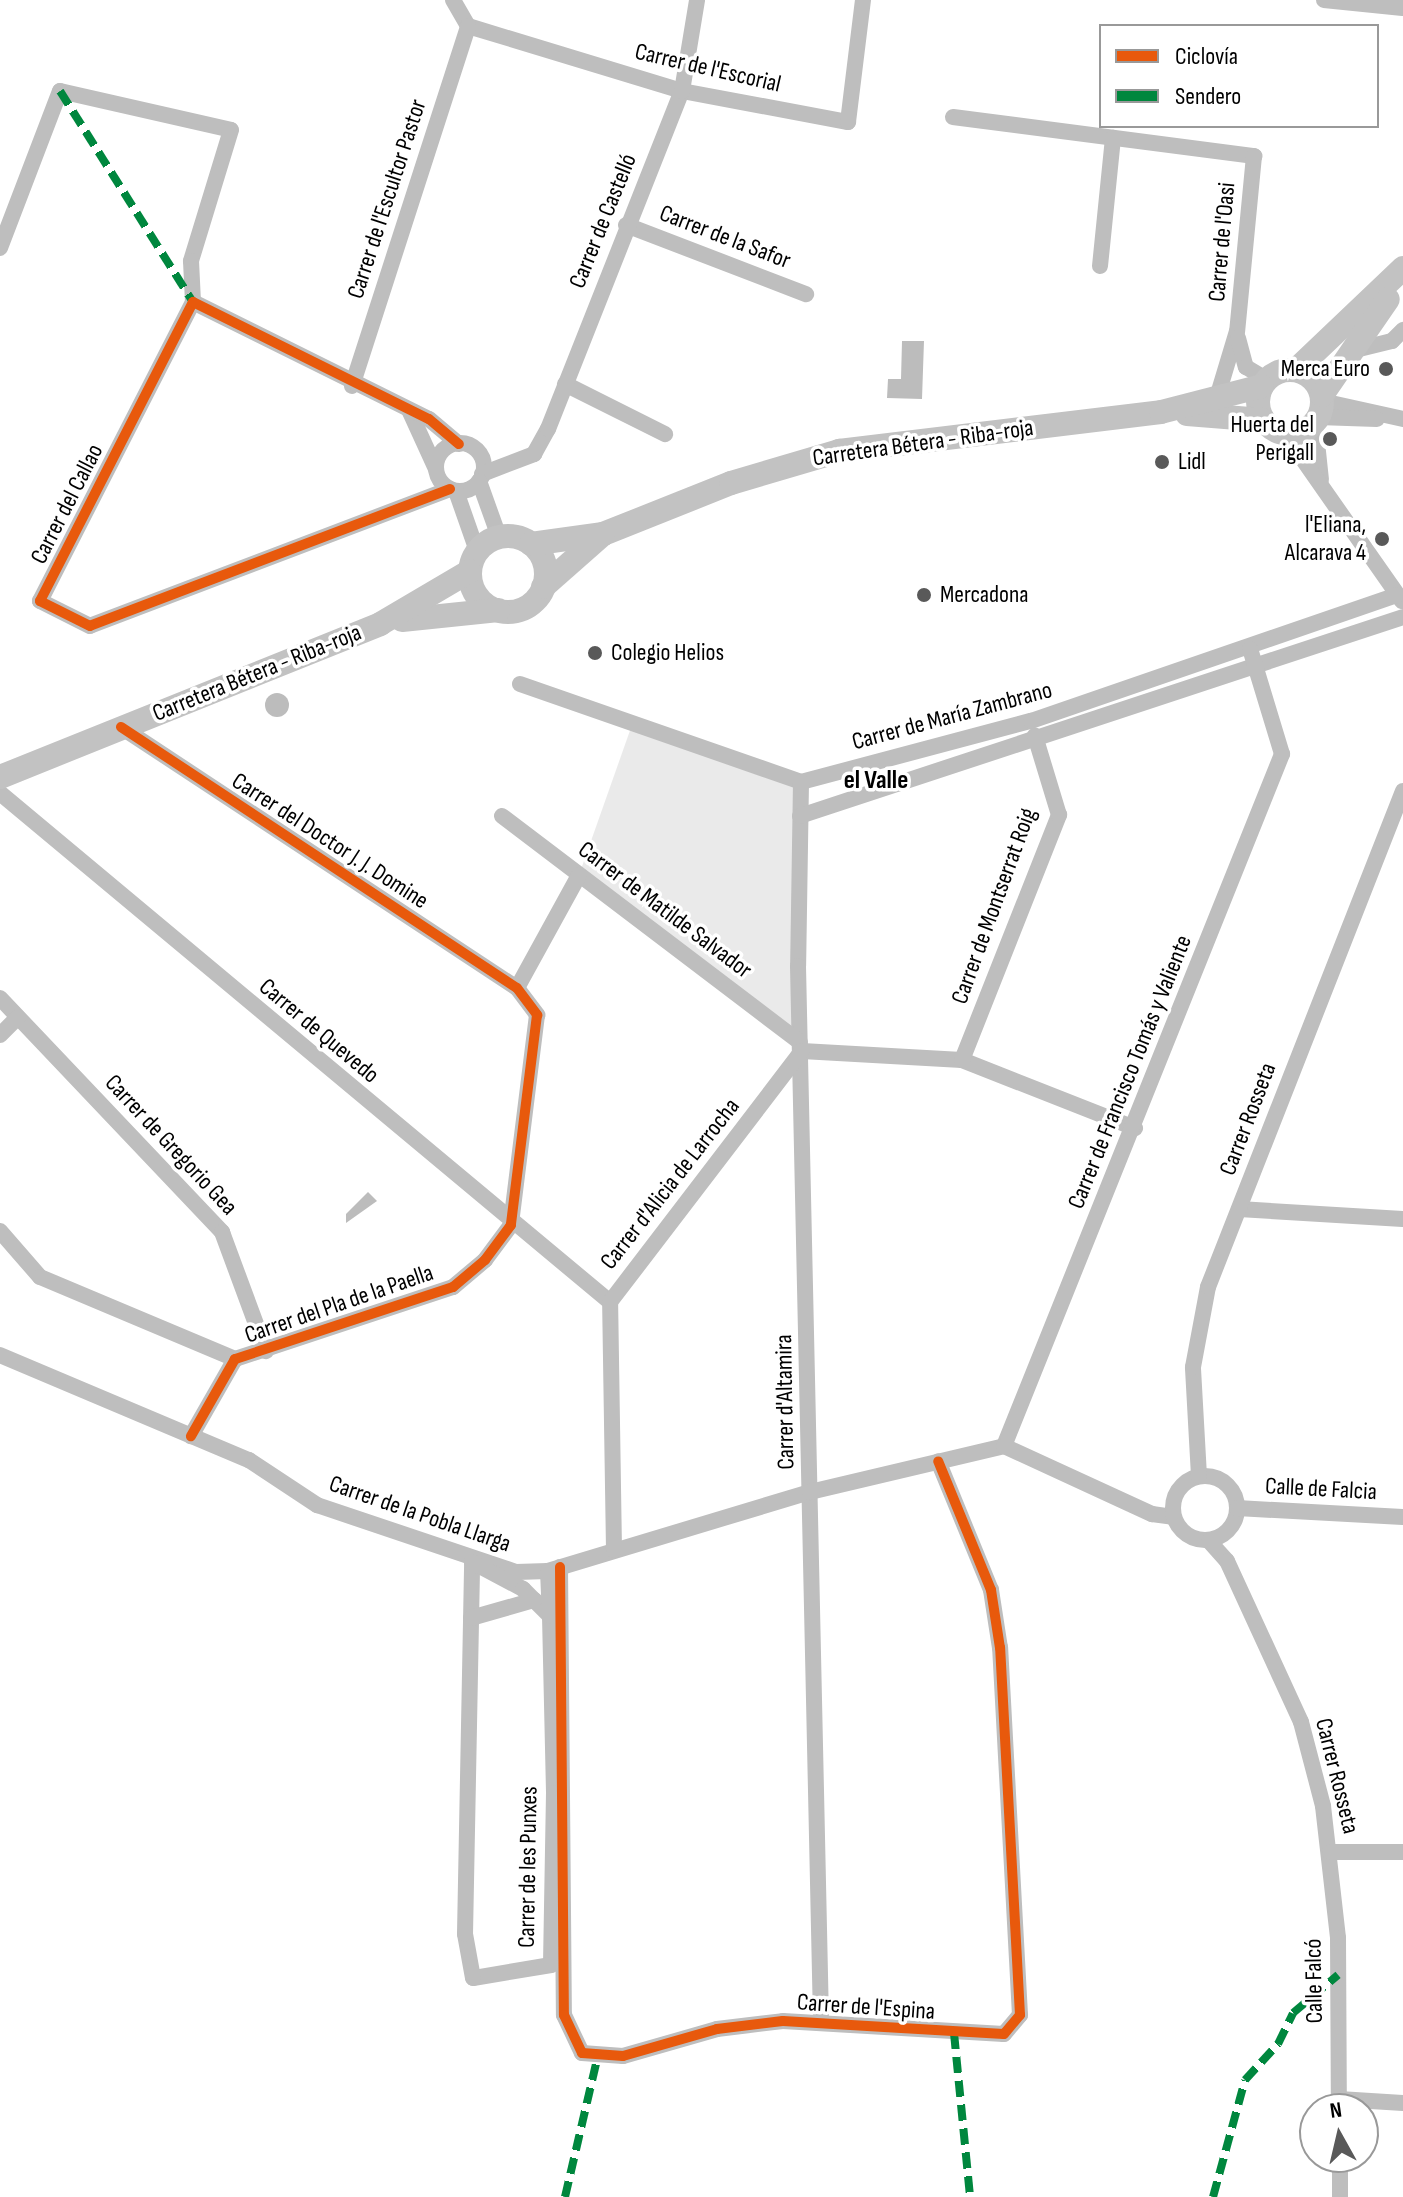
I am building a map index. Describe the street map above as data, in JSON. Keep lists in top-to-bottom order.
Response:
{
  "streets": {
    "main road": ["Carretera Bétera - Riba-roja"],
    "street": [
      "Carrer de l'Escorial",
      "Carrer de l'Escultor Pastor",
      "Carrer de Castelló",
      "Carrer de la Safor",
      "Carrer de l'Oasi",
      "Carrer del Callao",
      "Carrer de María Zambrano",
      "Carrer del Doctor J. J. Domine",
      "Carrer de Montserrat Roig",
      "Carrer de Matilde Salvador",
      "Carrer de Quevedo",
      "Carrer de Francisco Tomás y Valiente",
      "Carrer Rosseta",
      "Carrer de Gregorio Gea",
      "Carrer d'Alicia de Larrocha",
      "Carrer del Pla de la Paella",
      "Carrer d'Altamira",
      "Calle de Falcia",
      "Carrer de la Pobla Llarga",
      "Carrer de les Punxes",
      "Calle Falcó",
      "Carrer de l'Espina"
    ]
  },
  "crossings": [
    ["Carrer de l'Escorial", "Carrer de l'Escultor Pastor"],
    ["Carrer de l'Escorial", "Carrer de Castelló"],
    ["Carrer de Castelló", "Carrer de la Safor"],
    ["Carrer de l'Oasi", "Carretera Bétera - Riba-roja"],
    ["Carretera Bétera - Riba-roja", "Carrer del Doctor J. J. Domine"],
    ["Carrer de María Zambrano", "Carrer de Montserrat Roig"],
    ["Carrer de María Zambrano", "Carrer de Francisco Tomás y Valiente"],
    ["Carrer de María Zambrano", "Carrer d'Altamira"],
    ["Carrer de Matilde Salvador", "Carrer d'Alicia de Larrocha"],
    ["Carrer de Matilde Salvador", "Carrer d'Altamira"],
    ["Carrer de Quevedo", "Carrer d'Alicia de Larrocha"],
    ["Carrer de Quevedo", "Carrer del Pla de la Paella"],
    ["Carrer de Francisco Tomás y Valiente", "Carrer Rosseta"],
    ["Carrer Rosseta", "Calle de Falcia"],
    ["Carrer Rosseta", "Calle Falcó"],
    ["Carrer de Gregorio Gea", "Carrer del Pla de la Paella"],
    ["Carrer d'Alicia de Larrocha", "Carrer d'Altamira"],
    ["Carrer d'Alicia de Larrocha", "Carrer de la Pobla Llarga"],
    ["Carrer del Pla de la Paella", "Carrer de la Pobla Llarga"],
    ["Carrer d'Altamira", "Carrer de la Pobla Llarga"],
    ["Carrer d'Altamira", "Carrer de l'Espina"],
    ["Carrer de la Pobla Llarga", "Carrer de les Punxes"],
    ["Carrer de la Pobla Llarga", "Carrer de l'Espina"],
    ["Carrer de les Punxes", "Carrer de l'Espina"]
  ],
  "districts": ["el Valle"],
  "places": [
    "Merca Euro",
    "Huerta del Perigall",
    "Lidl",
    "l'Eliana, Alcarava 4",
    "Mercadona",
    "Colegio Helios"
  ],
  "legend": ["Ciclovía", "Sendero"],
  "north": "top"
}
